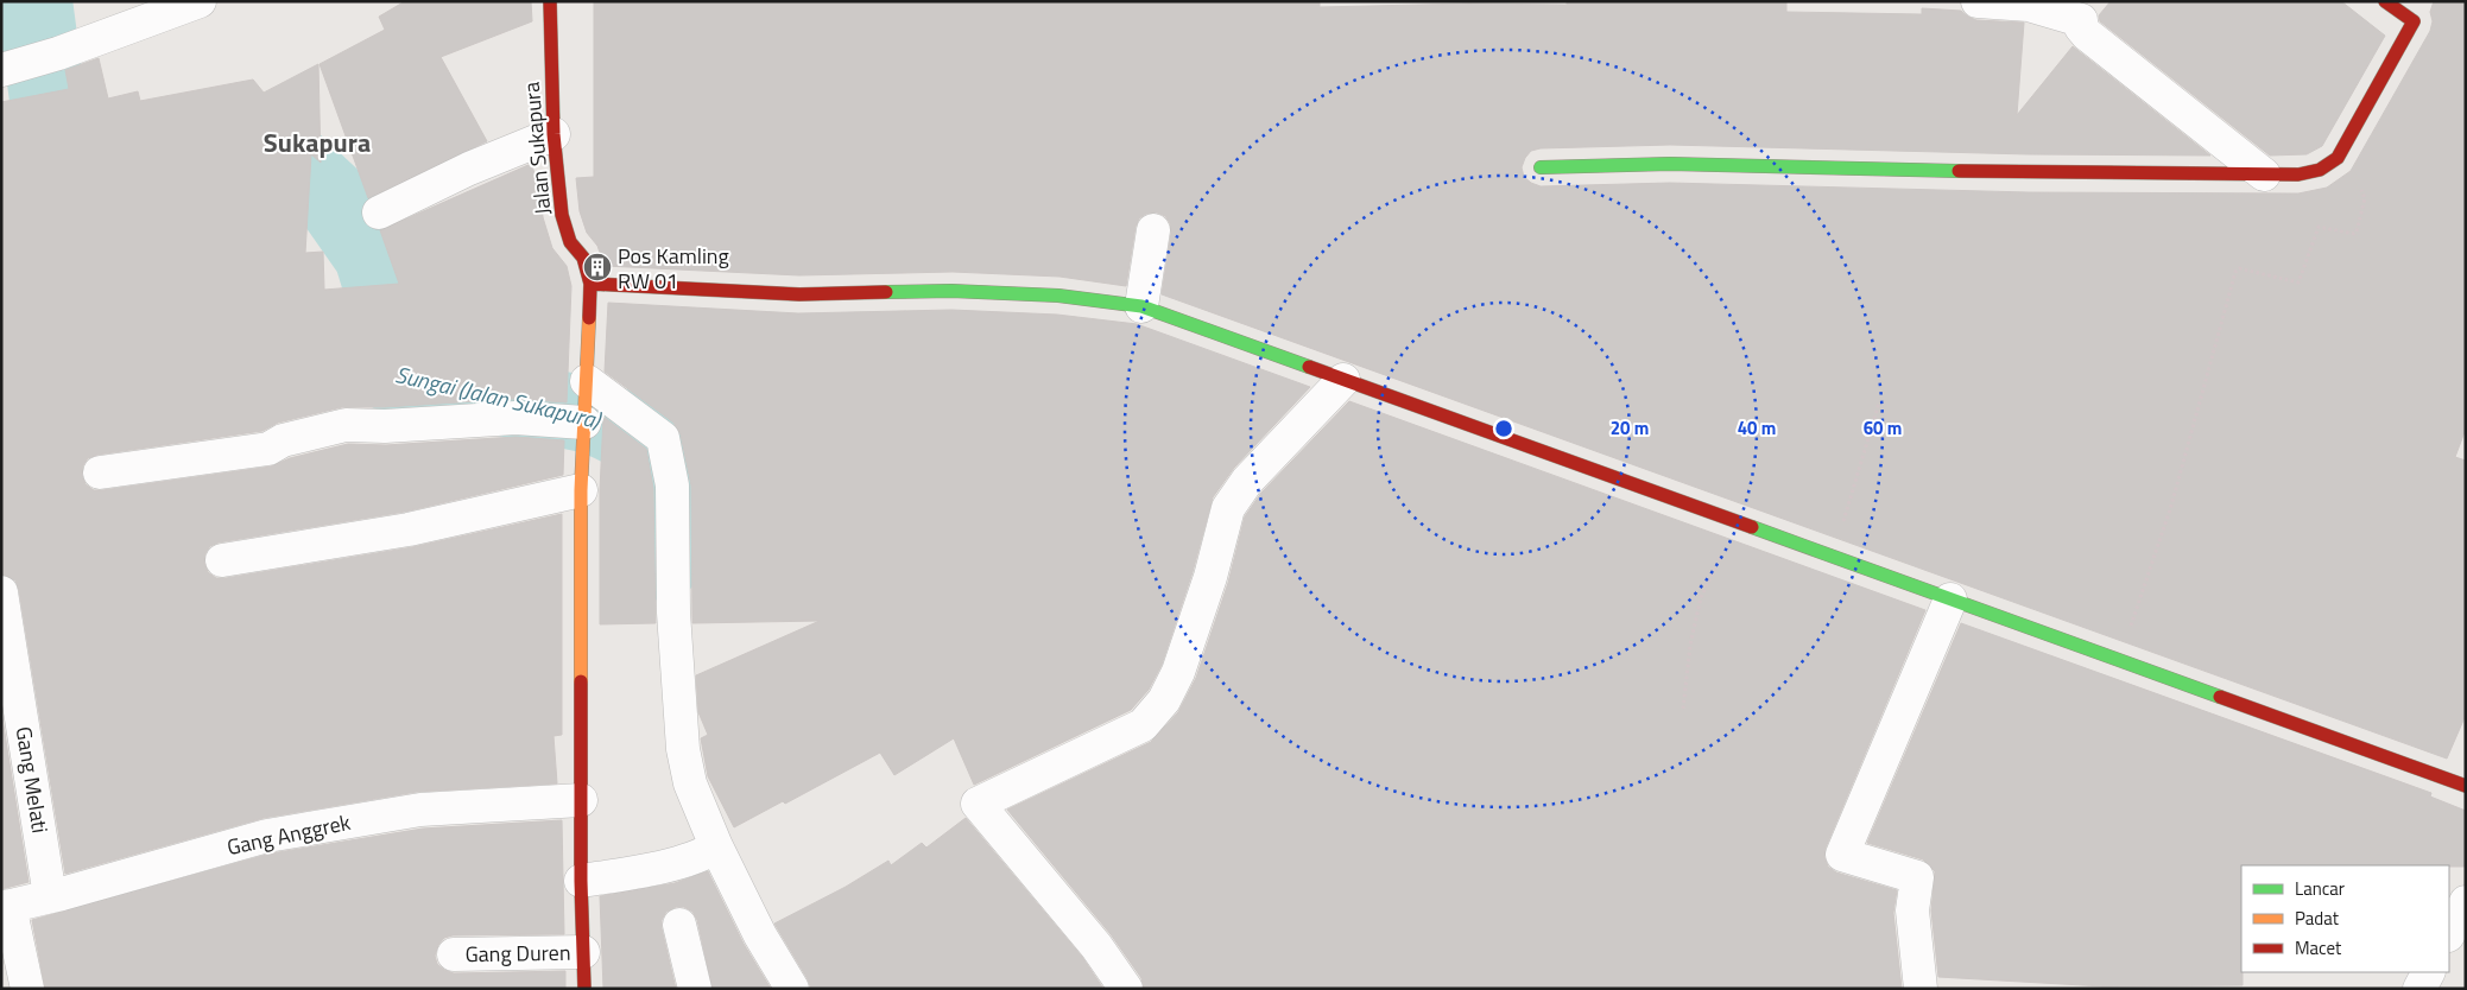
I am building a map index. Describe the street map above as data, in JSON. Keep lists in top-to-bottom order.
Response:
{
  "streets": {
    "street": [
      "Jalan Sukapura",
      "Gang Melati",
      "Gang Anggrek",
      "Gang Duren"
    ]
  },
  "crossings": [
    ["Jalan Sukapura", "Gang Anggrek"],
    ["Jalan Sukapura", "Gang Duren"],
    ["Gang Melati", "Gang Anggrek"]
  ],
  "districts": ["Sukapura"],
  "water": ["Sungai (Jalan Sukapura)"],
  "places": {
    "building": ["Pos Kamling RW 01"]
  },
  "legend": ["Lancar", "Padat", "Macet"],
  "rings": ["20 m", "40 m", "60 m"]
}
